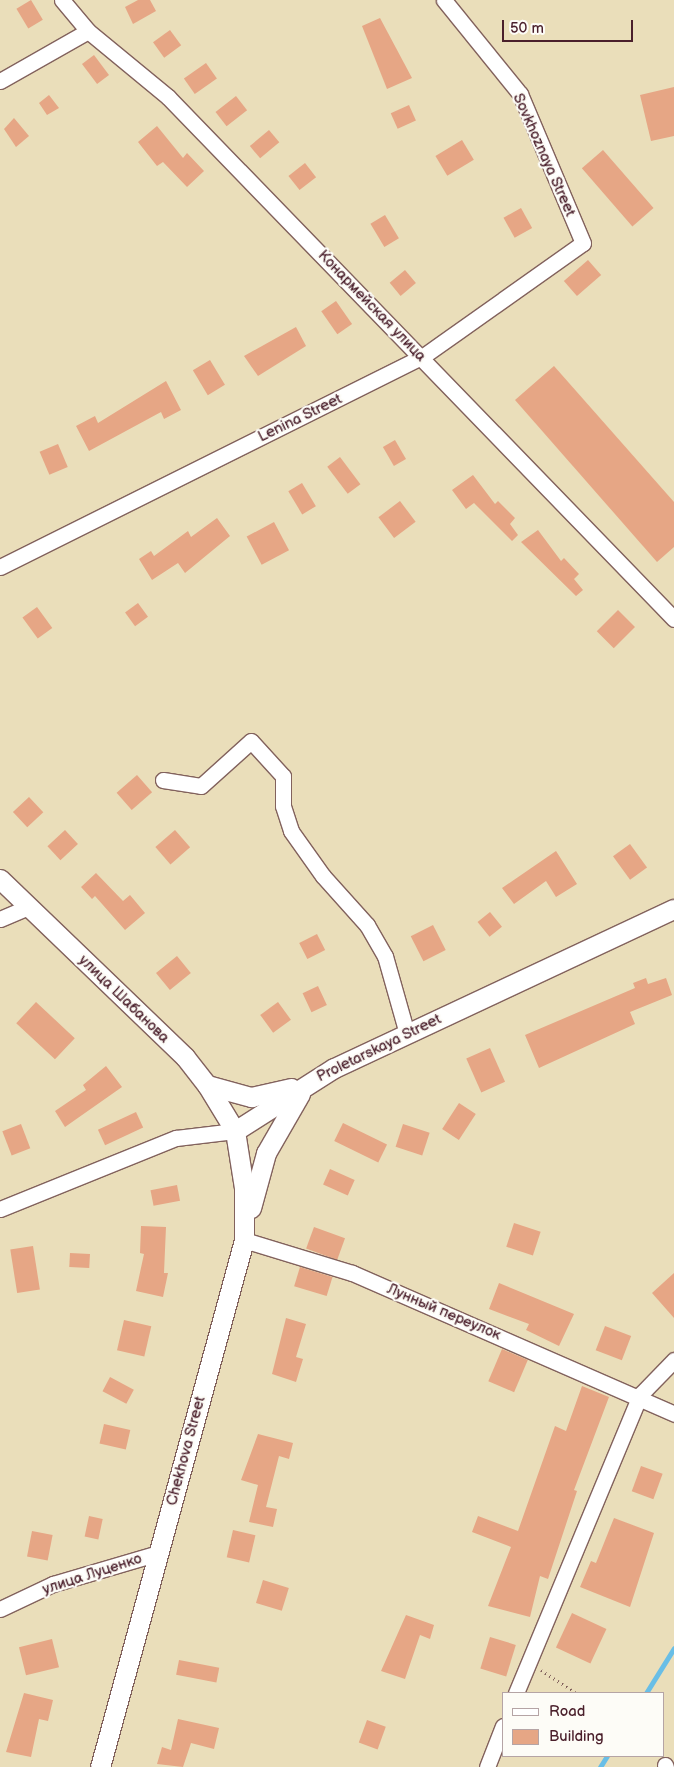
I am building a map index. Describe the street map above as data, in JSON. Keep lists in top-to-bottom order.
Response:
{
  "streets": {
    "street": [
      "Sovkhoznaya Street",
      "Конармейская улица",
      "Lenina Street",
      "улица Шабанова",
      "Proletarskaya Street",
      "Лунный переулок",
      "Chekhova Street",
      "улица Луценко"
    ]
  },
  "crossings": [
    ["Sovkhoznaya Street", "Lenina Street"],
    ["Конармейская улица", "Lenina Street"],
    ["улица Шабанова", "Proletarskaya Street"],
    ["улица Шабанова", "Chekhova Street"],
    ["Proletarskaya Street", "Chekhova Street"],
    ["Лунный переулок", "Chekhova Street"],
    ["Chekhova Street", "улица Луценко"]
  ],
  "legend": ["Road", "Building"],
  "scale_bar": "50 m"
}
